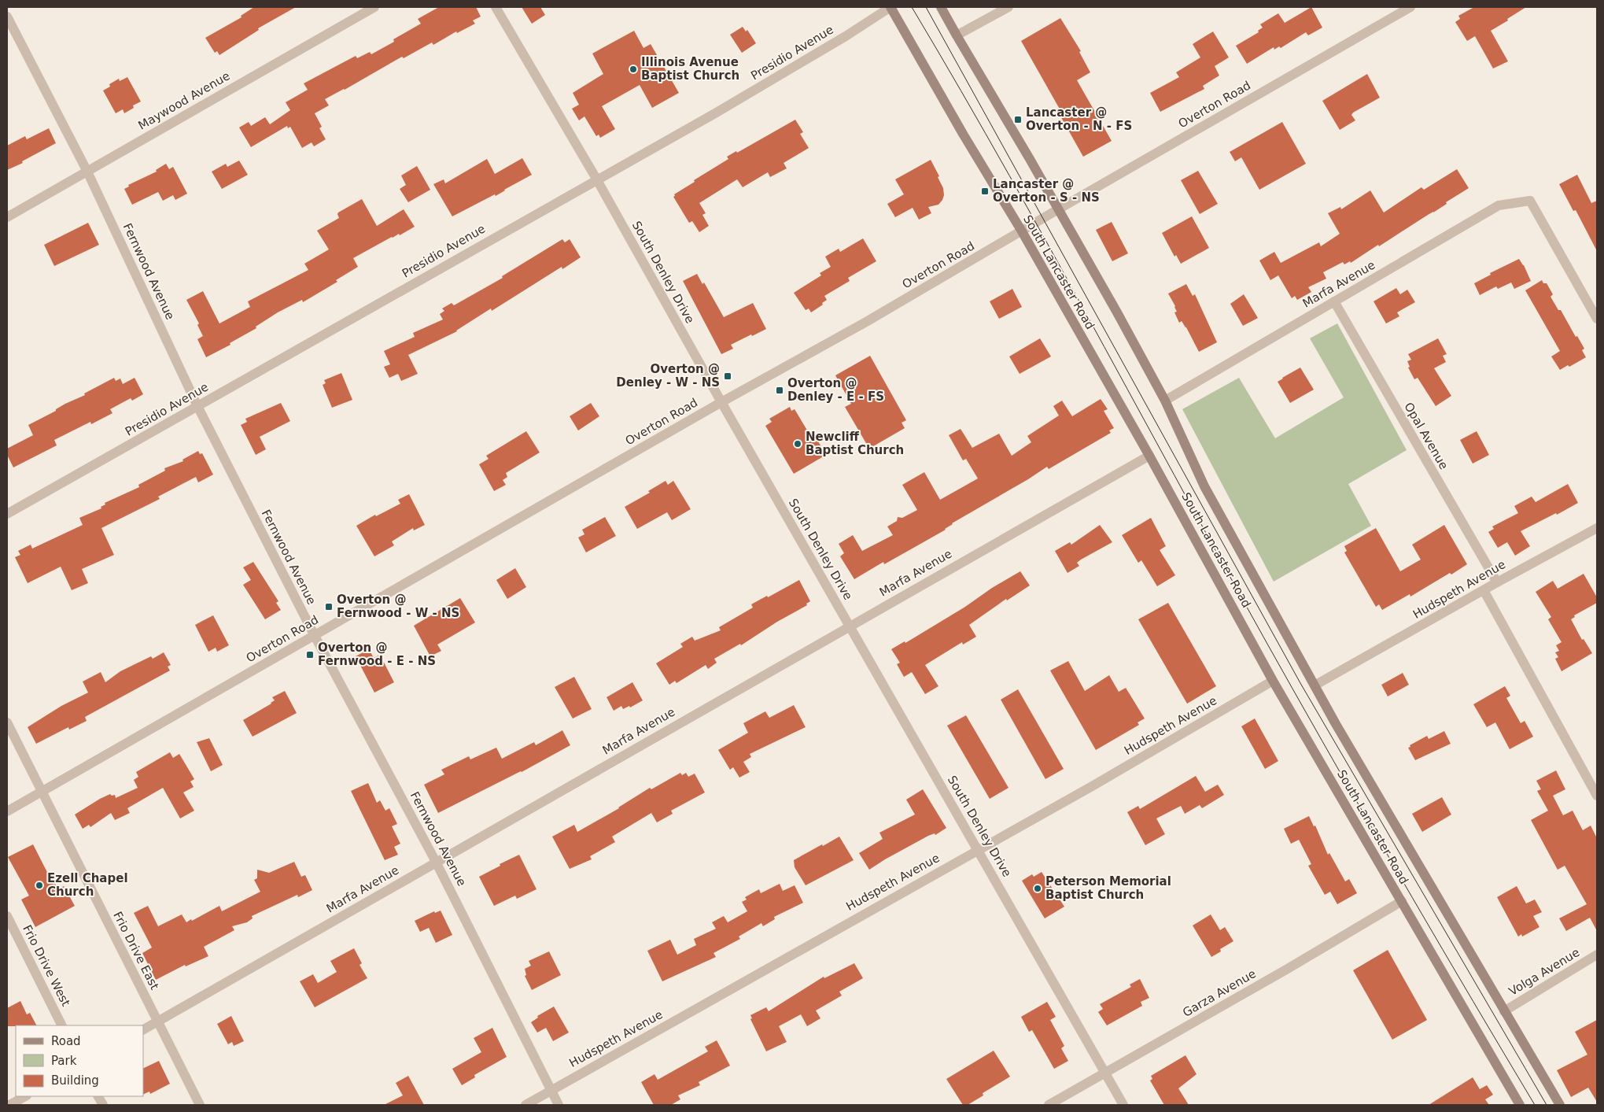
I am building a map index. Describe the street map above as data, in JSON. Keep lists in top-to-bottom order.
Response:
{
  "streets": {
    "main road": ["South Lancaster Road"],
    "street": [
      "Presidio Avenue",
      "Maywood Avenue",
      "Overton Road",
      "Fernwood Avenue",
      "South Denley Drive",
      "Marfa Avenue",
      "Opal Avenue",
      "Hudspeth Avenue",
      "Frio Drive East",
      "Frio Drive West",
      "Volga Avenue",
      "Garza Avenue"
    ]
  },
  "crossings": [
    ["Presidio Avenue", "Fernwood Avenue"],
    ["Presidio Avenue", "South Denley Drive"],
    ["Presidio Avenue", "South Lancaster Road"],
    ["Maywood Avenue", "Fernwood Avenue"],
    ["Overton Road", "Fernwood Avenue"],
    ["Overton Road", "South Denley Drive"],
    ["Overton Road", "South Lancaster Road"],
    ["Overton Road", "Frio Drive East"],
    ["Fernwood Avenue", "Marfa Avenue"],
    ["Fernwood Avenue", "Hudspeth Avenue"],
    ["South Denley Drive", "Marfa Avenue"],
    ["South Denley Drive", "Hudspeth Avenue"],
    ["South Denley Drive", "Garza Avenue"],
    ["South Lancaster Road", "Marfa Avenue"],
    ["South Lancaster Road", "Hudspeth Avenue"],
    ["South Lancaster Road", "Volga Avenue"],
    ["South Lancaster Road", "Garza Avenue"],
    ["Marfa Avenue", "Opal Avenue"],
    ["Marfa Avenue", "Frio Drive East"],
    ["Opal Avenue", "Hudspeth Avenue"]
  ],
  "places": {
    "other": [
      "Illinois Avenue Baptist Church",
      "Newcliff Baptist Church",
      "Ezell Chapel Church",
      "Peterson Memorial Baptist Church"
    ],
    "transit": [
      "Lancaster @ Overton - N - FS",
      "Lancaster @ Overton - S - NS",
      "Overton @ Denley - W - NS",
      "Overton @ Denley - E - FS",
      "Overton @ Fernwood - W - NS",
      "Overton @ Fernwood - E - NS"
    ]
  },
  "legend": ["Road", "Park", "Building"]
}
